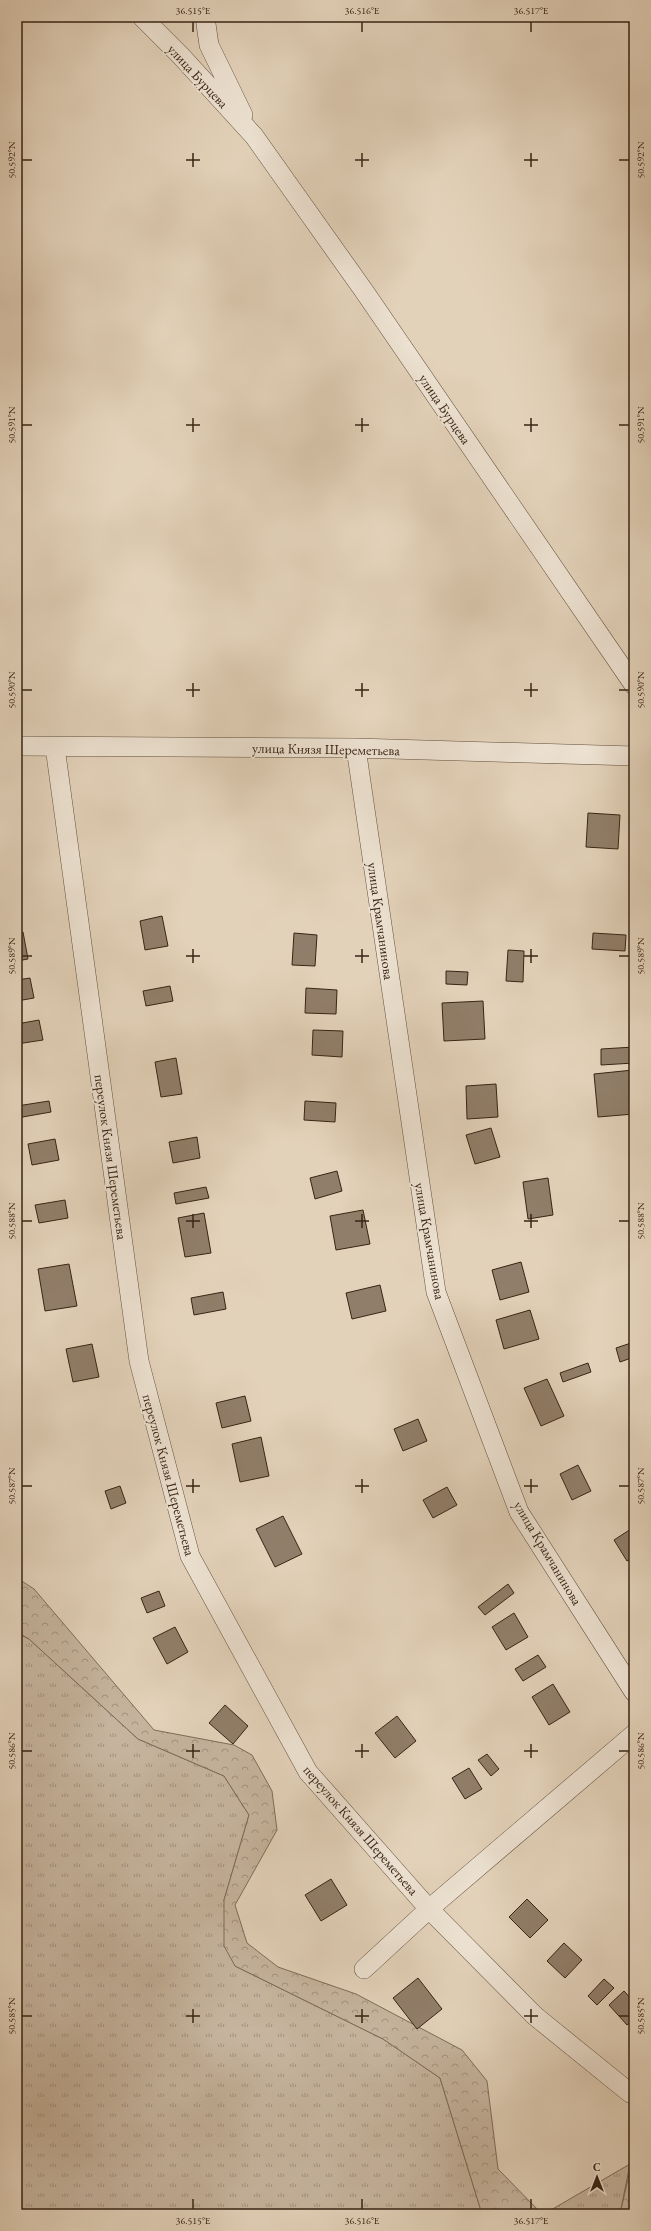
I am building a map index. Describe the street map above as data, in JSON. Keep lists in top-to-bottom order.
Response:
{
  "streets": {
    "street": [
      "улица Бурцева",
      "улица Князя Шереметьева",
      "улица Крамчанинова",
      "переулок Князя Шереметьева"
    ]
  },
  "crossings": [
    ["улица Князя Шереметьева", "улица Крамчанинова"],
    ["улица Князя Шереметьева", "переулок Князя Шереметьева"]
  ],
  "north": "top",
  "coordinates": [
    "36.515°E",
    "36.516°E",
    "36.517°E",
    "50.592°N",
    "50.591°N",
    "50.590°N",
    "50.589°N",
    "50.588°N",
    "50.587°N",
    "50.586°N",
    "50.585°N"
  ]
}
